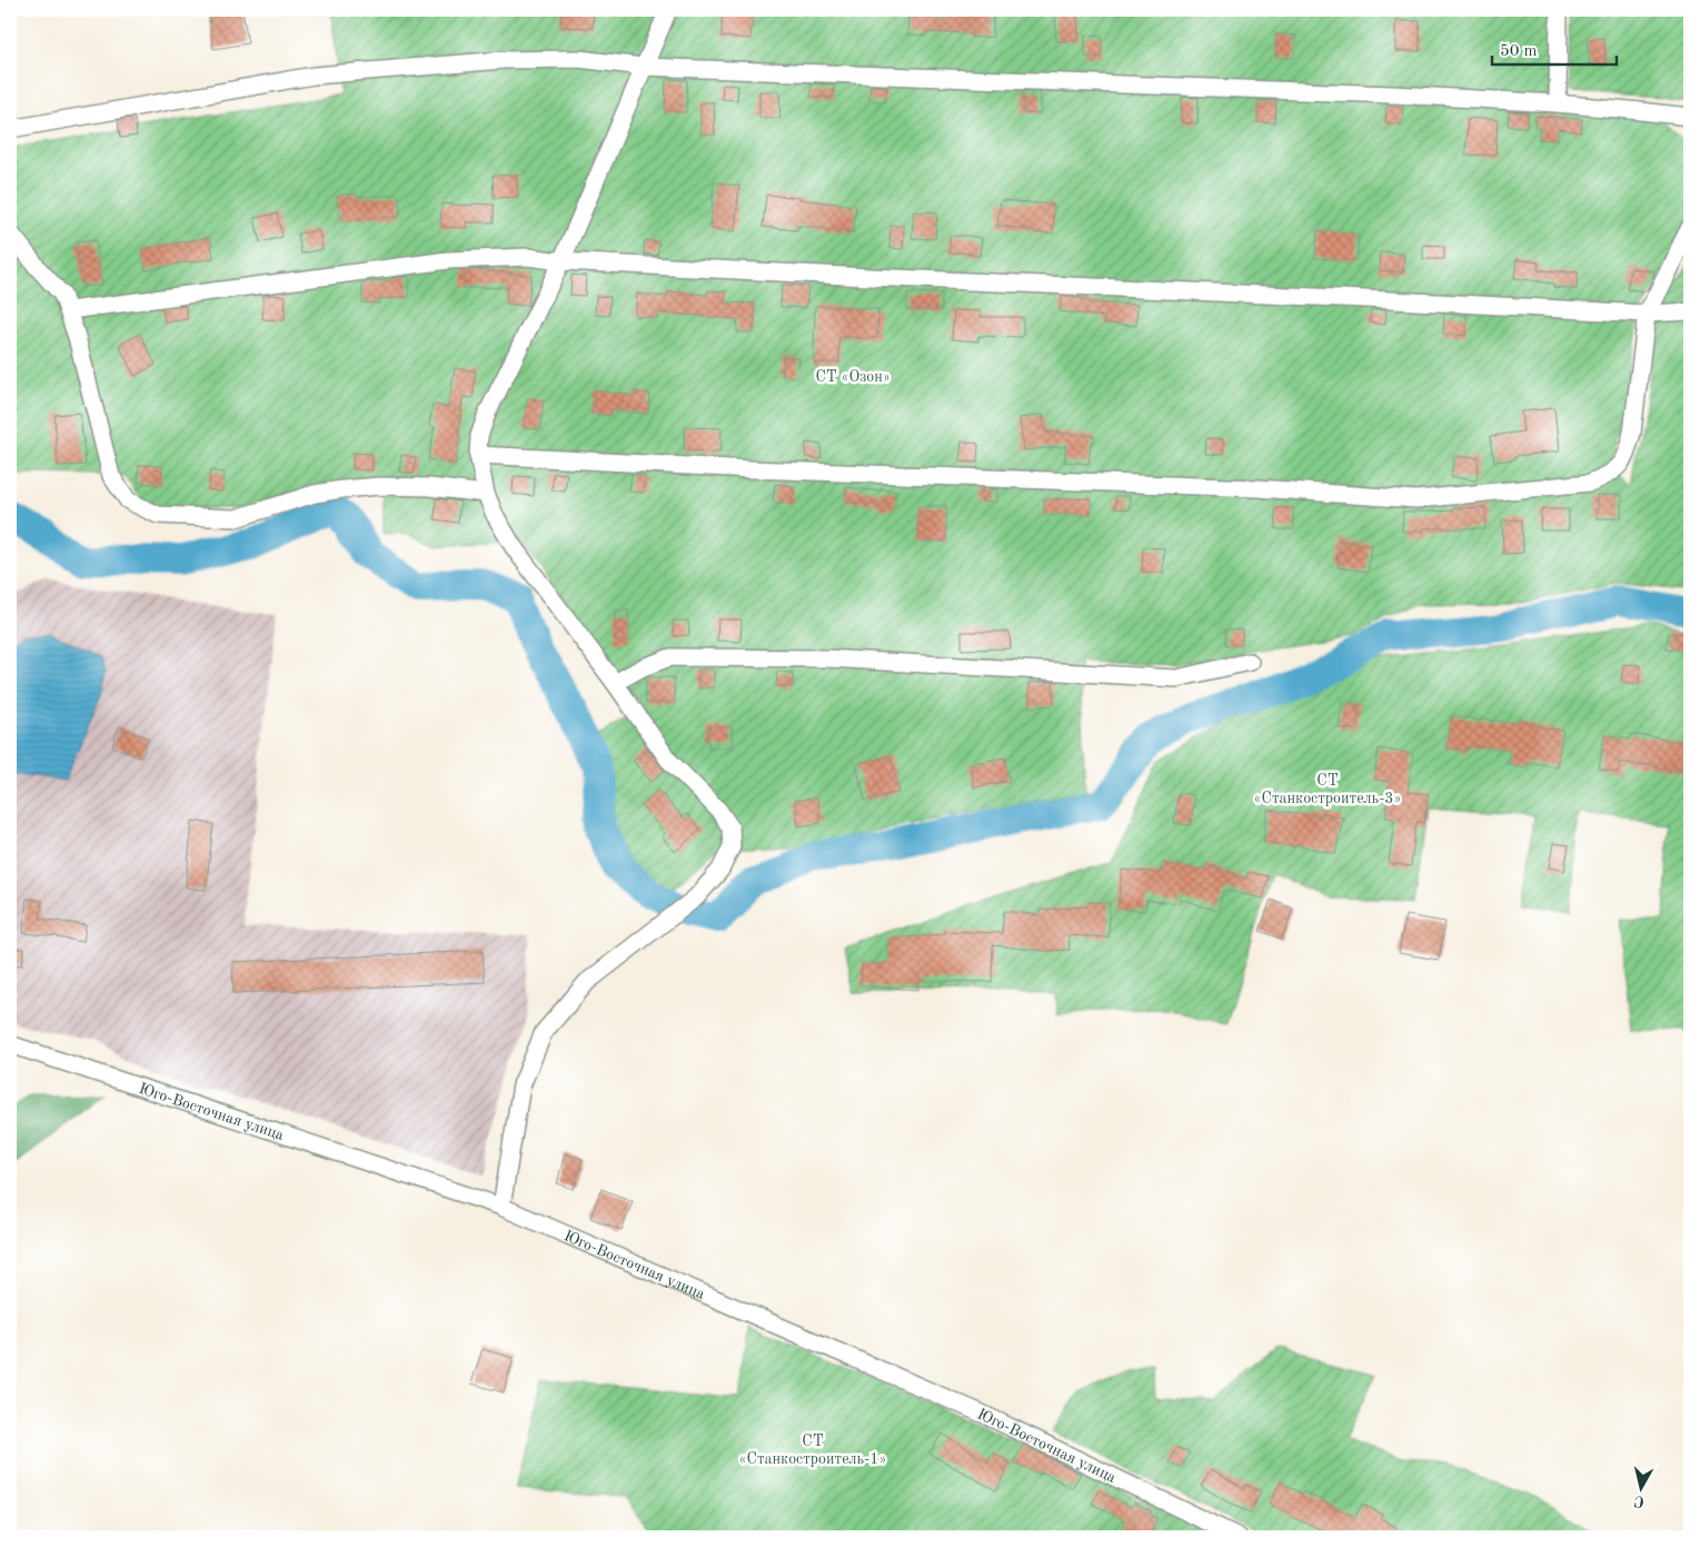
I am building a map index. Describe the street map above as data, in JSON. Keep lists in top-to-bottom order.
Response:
{
  "streets": {
    "street": ["Юго-Восточная улица"]
  },
  "parks": ["СТ «Озон»", "СТ «Станкостроитель-3»", "СТ «Станкостроитель-1»"],
  "scale_bar": "50 m",
  "north": "bottom"
}
